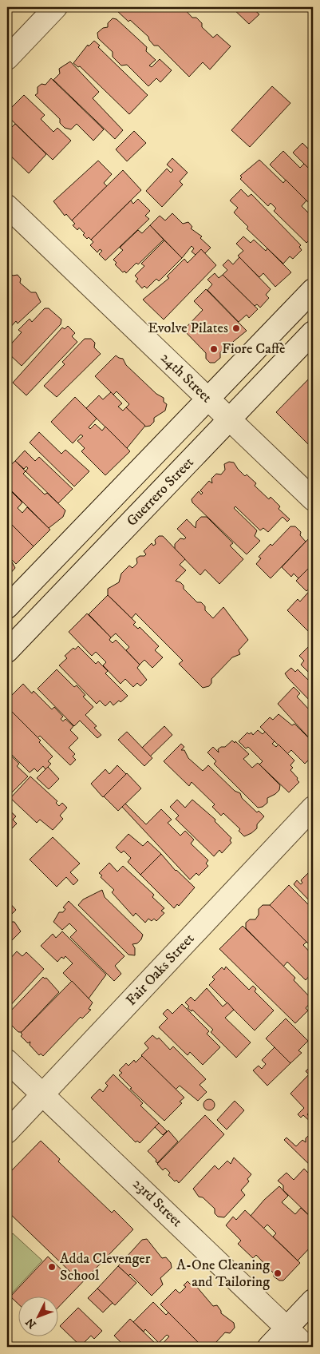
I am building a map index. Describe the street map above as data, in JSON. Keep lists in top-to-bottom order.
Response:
{
  "streets": {
    "street": [
      "24th Street",
      "Guerrero Street",
      "Fair Oaks Street",
      "23rd Street"
    ]
  },
  "crossings": [
    ["24th Street", "Guerrero Street"],
    ["Fair Oaks Street", "23rd Street"]
  ],
  "places": [
    "Evolve Pilates",
    "Fiore Caffè",
    "Adda Clevenger School",
    "A-One Cleaning and Tailoring"
  ],
  "north": "bottom left"
}
